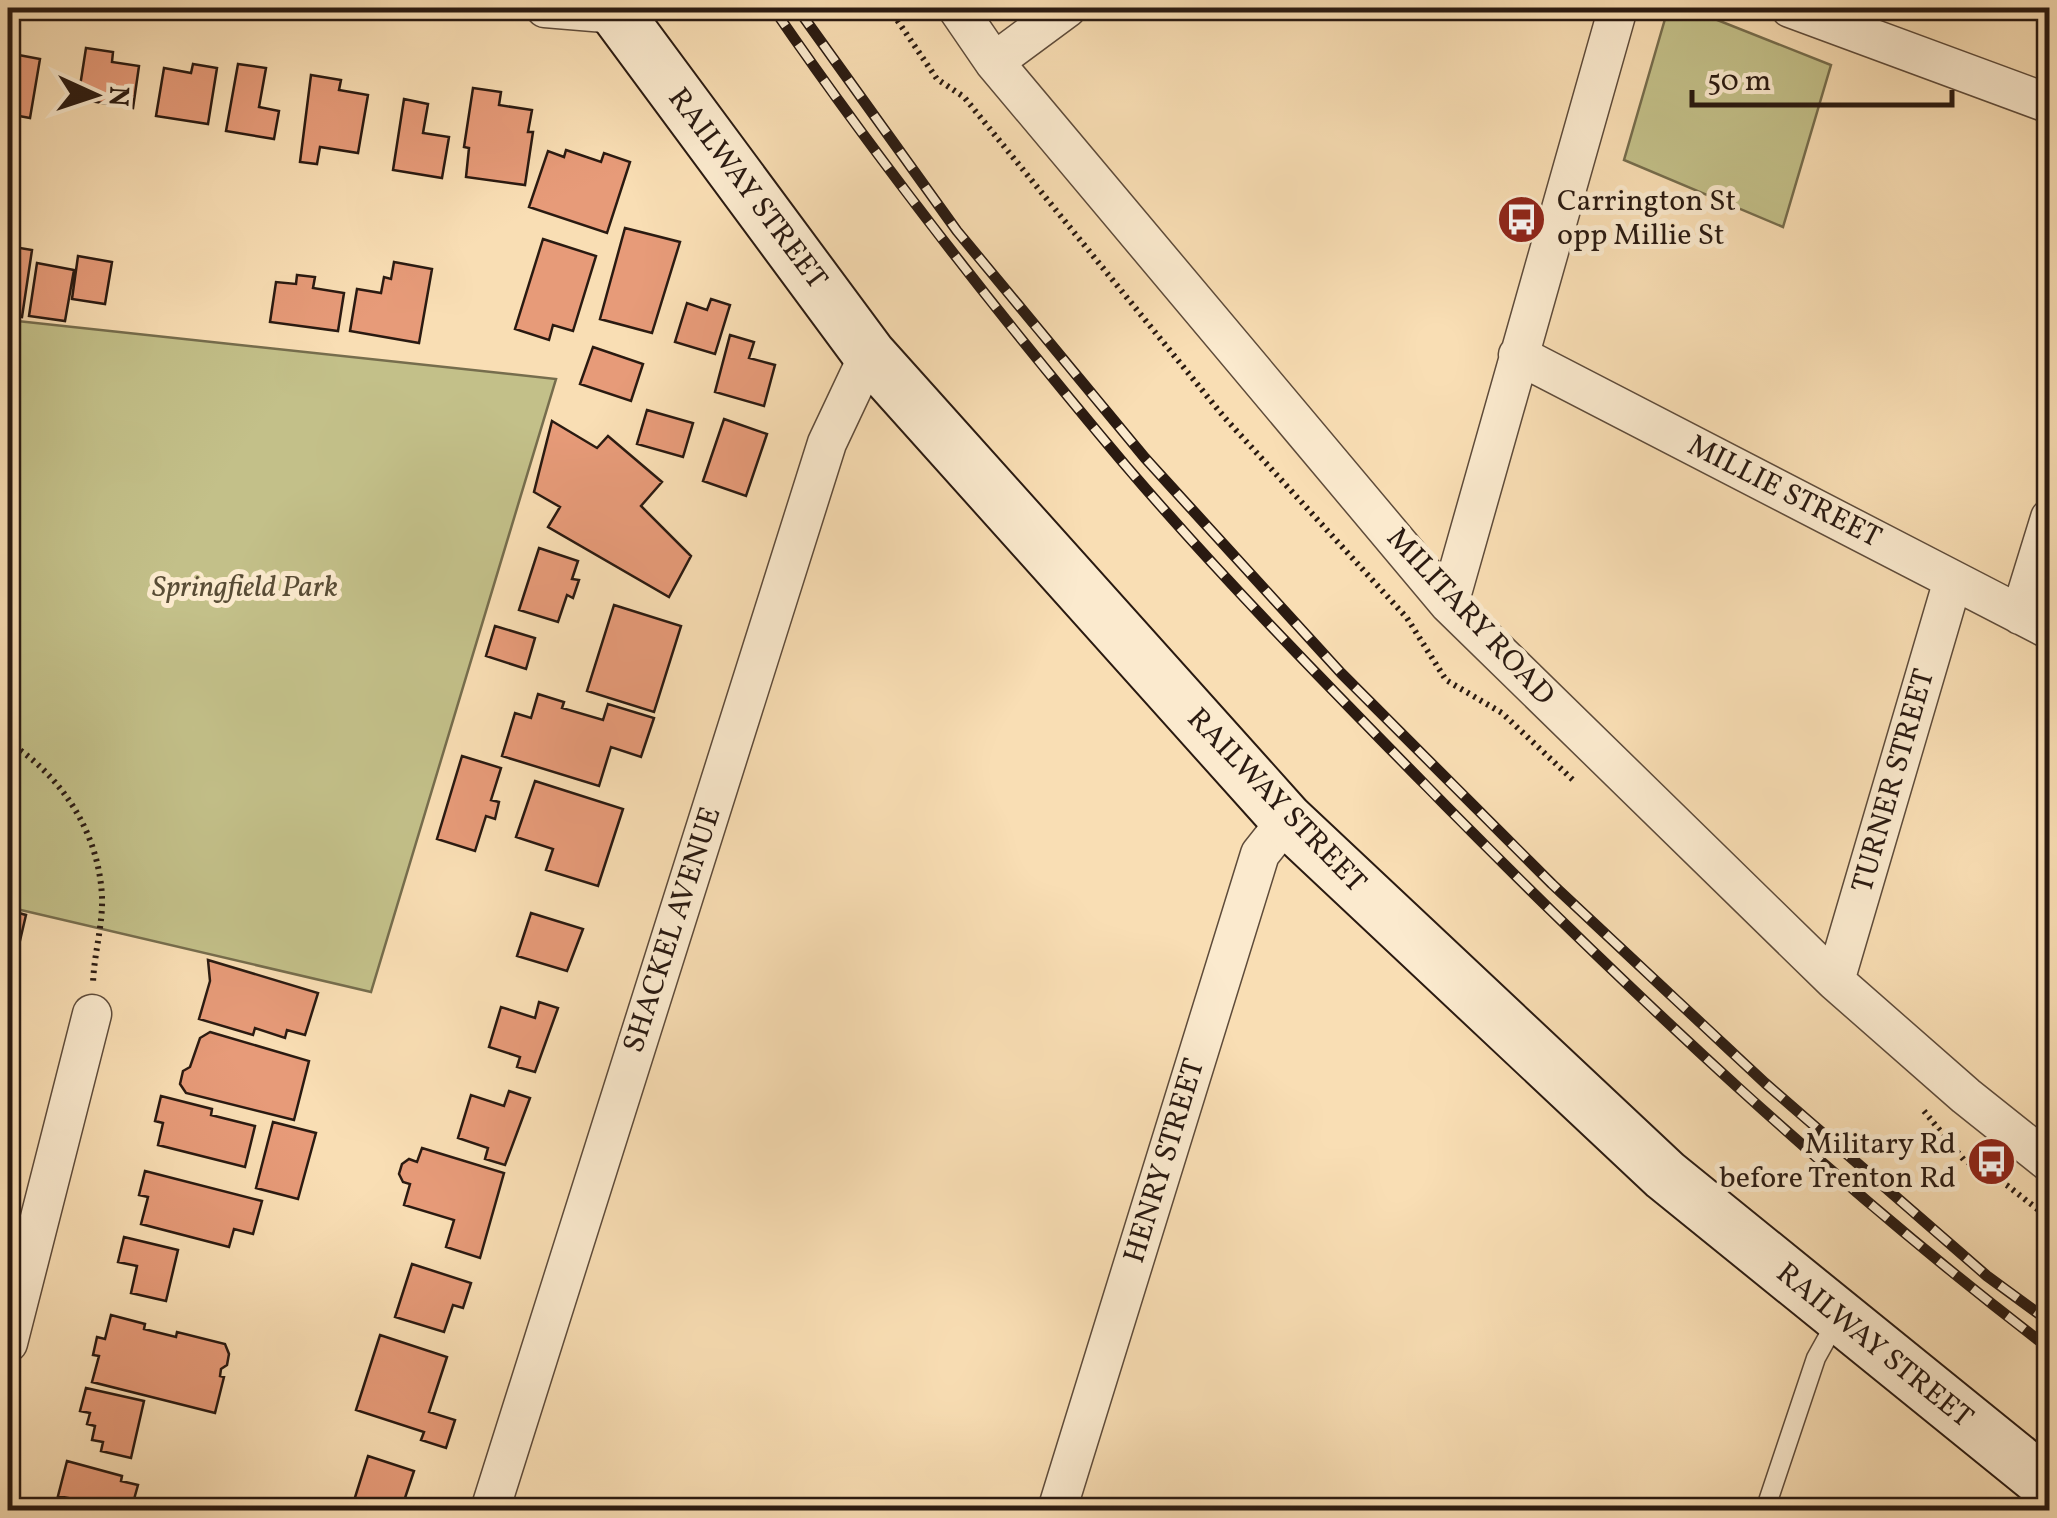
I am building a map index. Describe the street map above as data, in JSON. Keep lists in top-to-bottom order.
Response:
{
  "streets": {
    "main road": ["RAILWAY STREET"],
    "street": [
      "MILLIE STREET",
      "MILITARY ROAD",
      "TURNER STREET",
      "SHACKEL AVENUE",
      "HENRY STREET"
    ]
  },
  "crossings": [
    ["RAILWAY STREET", "SHACKEL AVENUE"],
    ["RAILWAY STREET", "HENRY STREET"],
    ["MILLIE STREET", "TURNER STREET"],
    ["MILITARY ROAD", "TURNER STREET"]
  ],
  "parks": ["Springfield Park"],
  "places": {
    "bus stop": ["Carrington St opp Millie St", "Military Rd before Trenton Rd"]
  },
  "scale_bar": "50 m",
  "north": "right"
}
